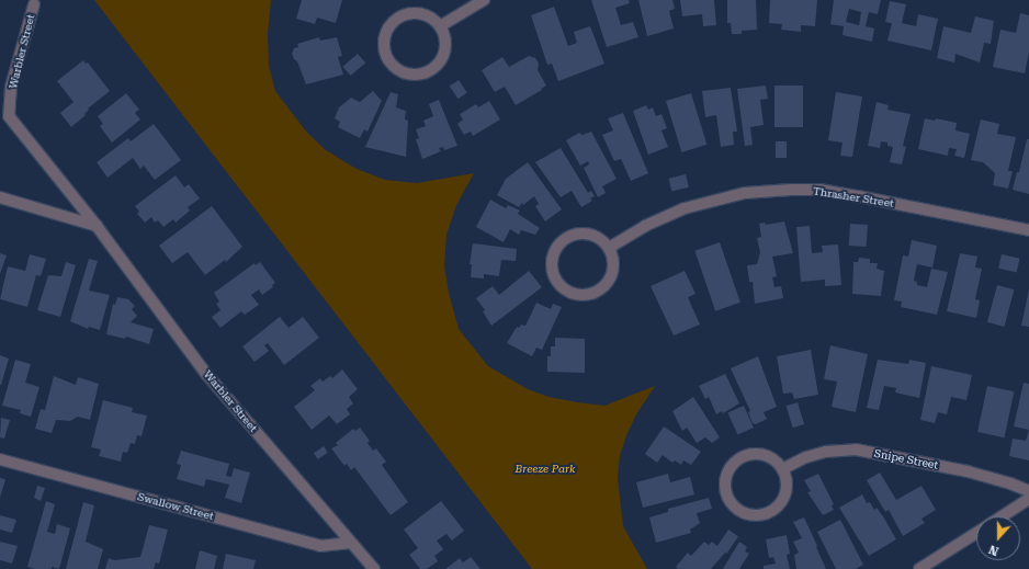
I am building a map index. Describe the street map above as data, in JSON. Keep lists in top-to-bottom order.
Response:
{
  "streets": {
    "street": [
      "Warbler Street",
      "Thrasher Street",
      "Snipe Street",
      "Swallow Street"
    ]
  },
  "crossings": [
    ["Warbler Street", "Swallow Street"]
  ],
  "parks": ["Breeze Park"],
  "north": "bottom"
}
